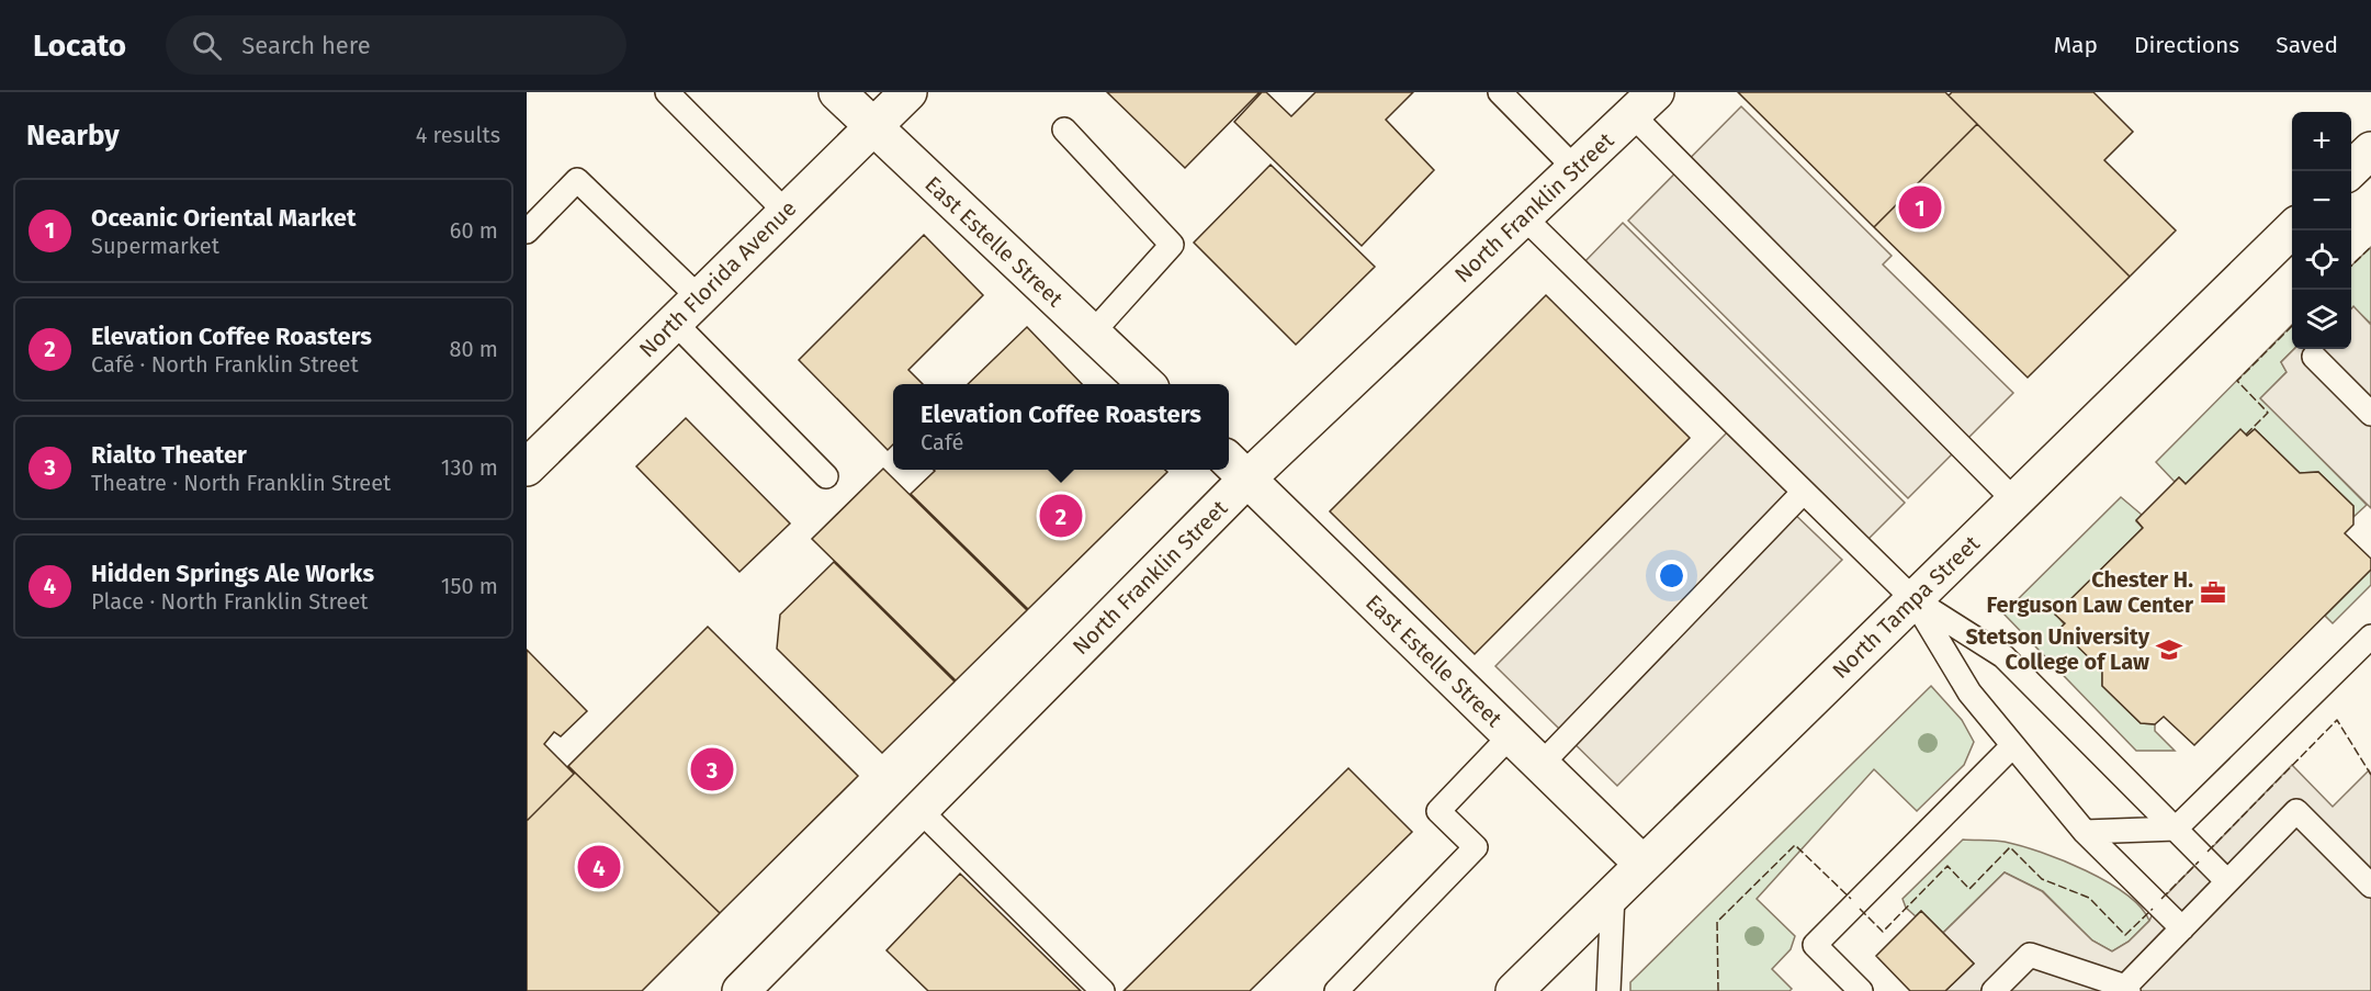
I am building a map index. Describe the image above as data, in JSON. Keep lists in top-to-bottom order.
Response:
{
  "streets": {
    "street": [
      "North Franklin Street",
      "East Estelle Street",
      "North Florida Avenue",
      "North Tampa Street"
    ]
  },
  "crossings": [
    ["North Franklin Street", "East Estelle Street"],
    ["East Estelle Street", "North Florida Avenue"],
    ["East Estelle Street", "North Tampa Street"]
  ],
  "places": {
    "office": ["Chester H. Ferguson Law Center"],
    "school or university": ["Stetson University College of Law"]
  },
  "page": {
    "header": "Locato",
    "search": "Search here",
    "nav": ["Map", "Directions", "Saved"],
    "heading": ["Nearby", "4 results"],
    "map_buttons": ["+", "−"],
    "list": [
      {
        "mark": "1",
        "name": "Oceanic Oriental Market",
        "note": "Supermarket",
        "value": "60 m"
      },
      {
        "mark": "2",
        "name": "Elevation Coffee Roasters",
        "note": "Café · North Franklin Street",
        "value": "80 m"
      },
      {
        "mark": "3",
        "name": "Rialto Theater",
        "note": "Theatre · North Franklin Street",
        "value": "130 m"
      },
      {
        "mark": "4",
        "name": "Hidden Springs Ale Works",
        "note": "Place · North Franklin Street",
        "value": "150 m"
      }
    ],
    "pins": [
      "1",
      "2",
      "3",
      "4"
    ],
    "popup": ["Elevation Coffee Roasters", "Café"]
  }
}
